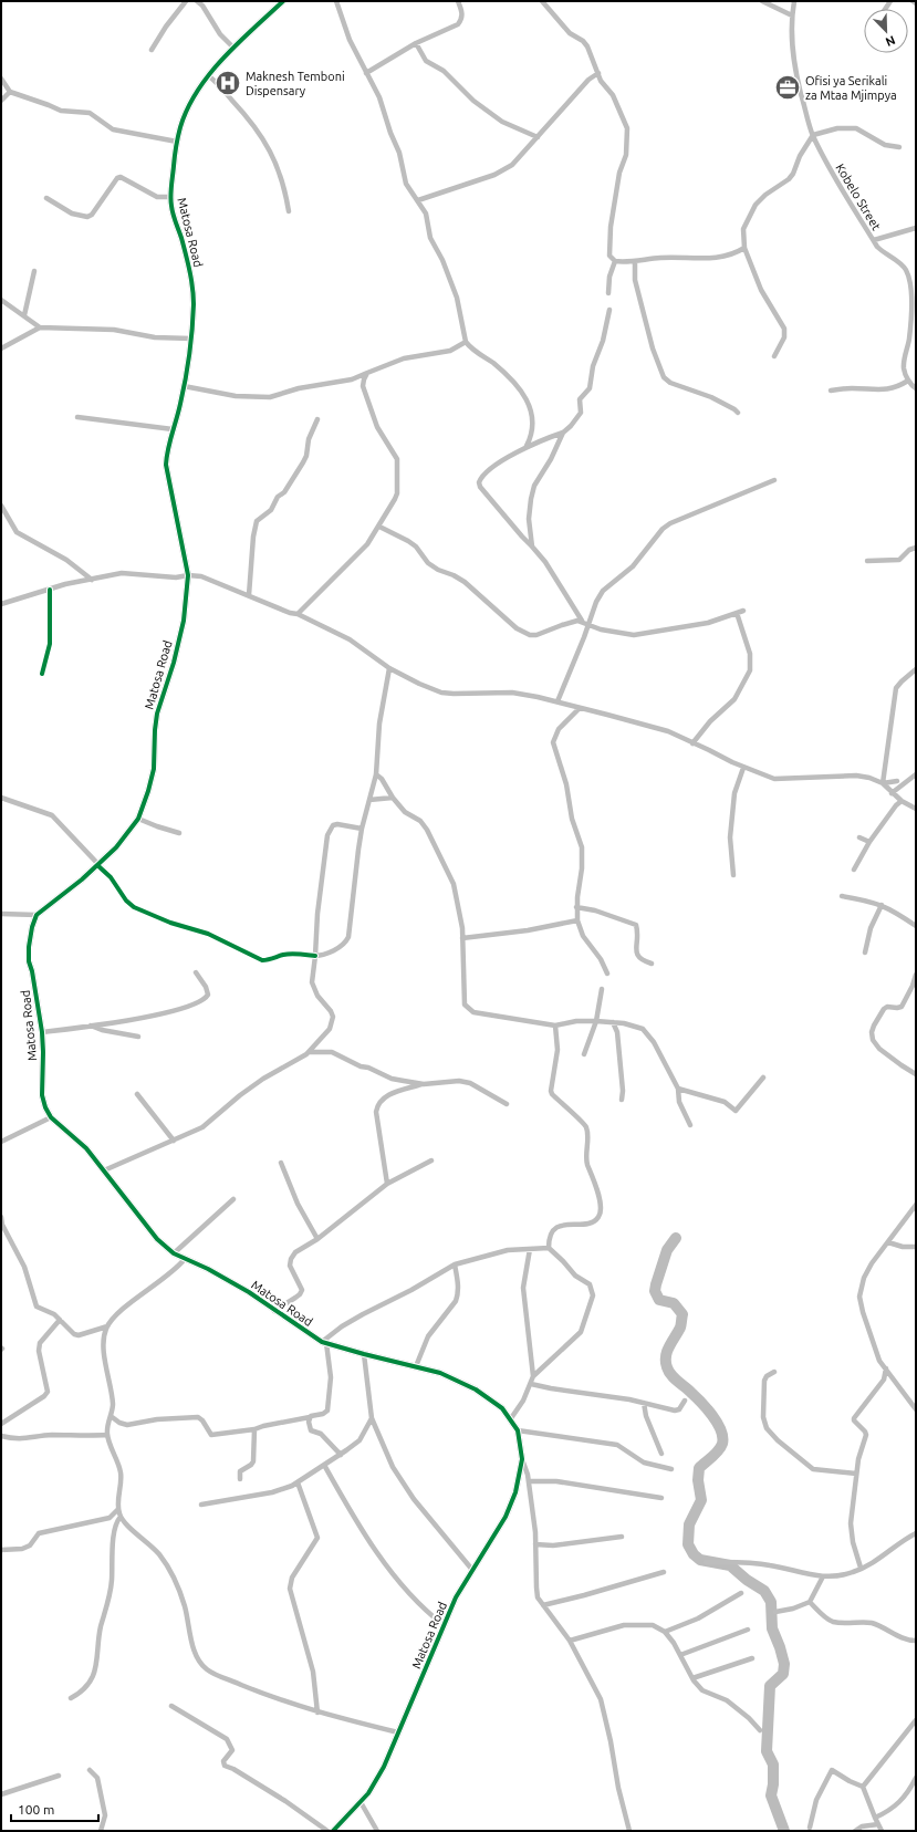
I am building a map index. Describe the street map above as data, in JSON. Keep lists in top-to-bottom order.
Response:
{
  "streets": {
    "street": ["Kobelo Street", "Matosa Road"]
  },
  "places": {
    "hospital": ["Maknesh Temboni Dispensary"],
    "office": ["Ofisi ya Serikali za Mtaa Mjimpya"]
  },
  "scale_bar": "100 m",
  "north": "bottom right"
}
